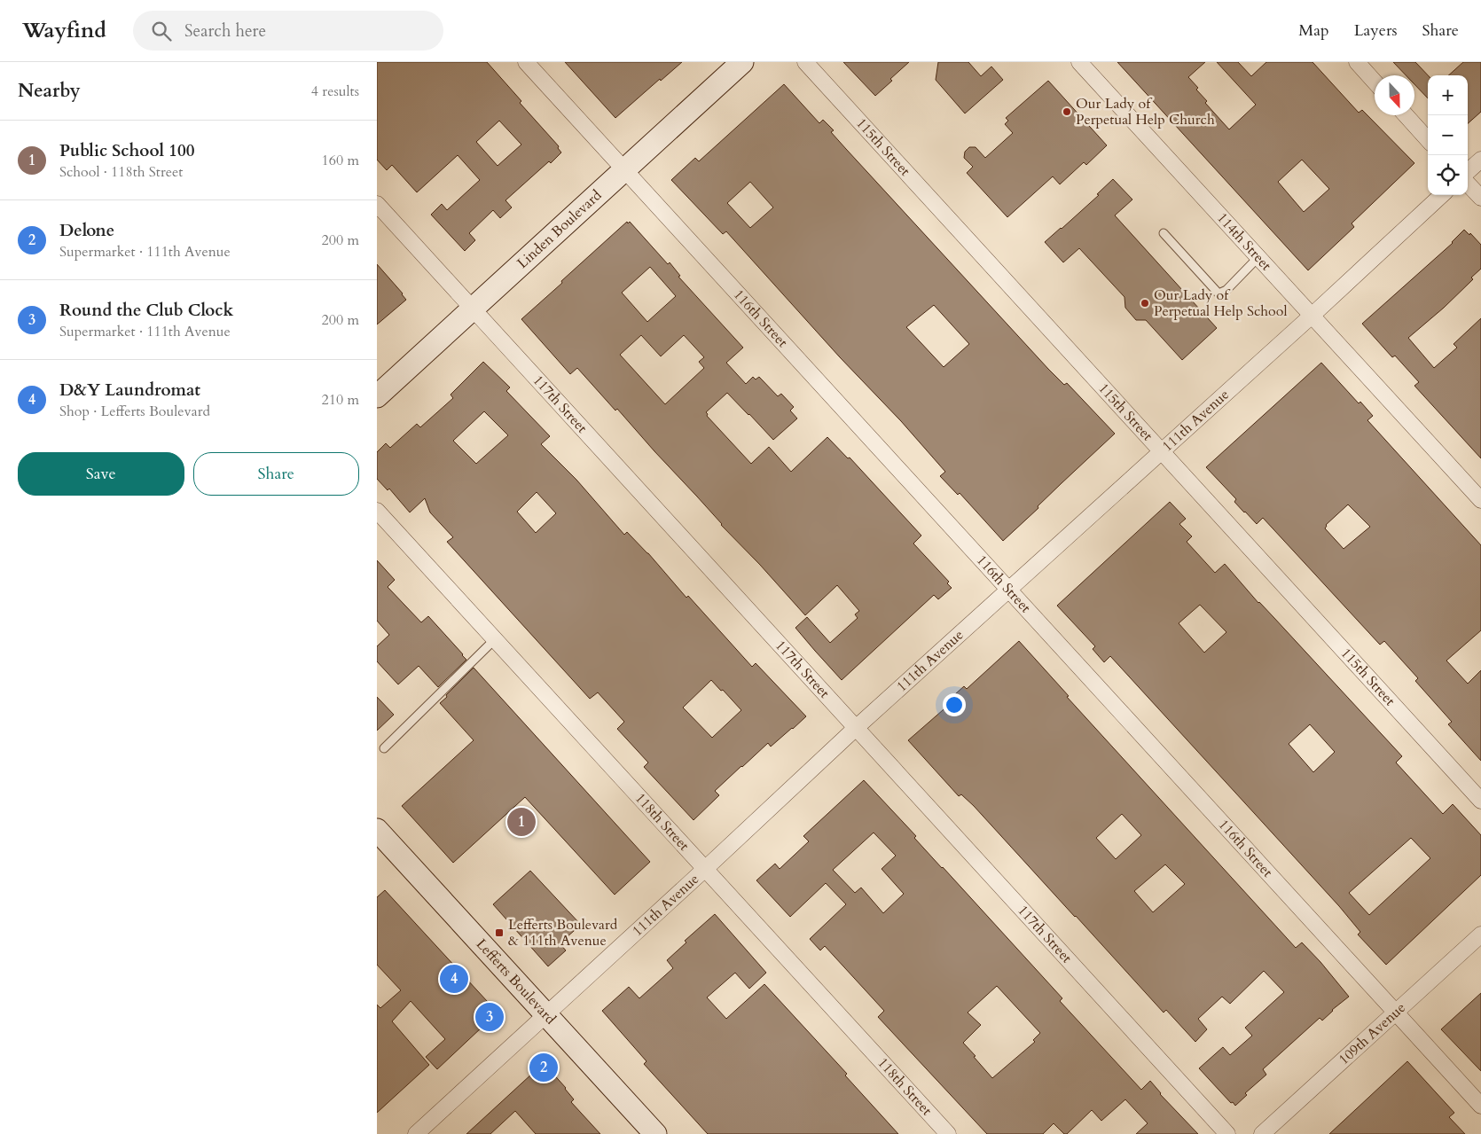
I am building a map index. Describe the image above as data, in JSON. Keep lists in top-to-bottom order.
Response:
{
  "streets": {
    "main road": ["Linden Boulevard", "Lefferts Boulevard"],
    "street": [
      "115th Street",
      "114th Street",
      "116th Street",
      "117th Street",
      "111th Avenue",
      "118th Street",
      "109th Avenue"
    ]
  },
  "crossings": [
    ["115th Street", "111th Avenue"],
    ["Linden Boulevard", "116th Street"],
    ["Linden Boulevard", "117th Street"],
    ["114th Street", "111th Avenue"],
    ["116th Street", "111th Avenue"],
    ["116th Street", "109th Avenue"],
    ["117th Street", "111th Avenue"],
    ["111th Avenue", "118th Street"],
    ["111th Avenue", "Lefferts Boulevard"]
  ],
  "places": {
    "other": ["Our Lady of Perpetual Help Church", "Our Lady of Perpetual Help School"],
    "transit": ["Lefferts Boulevard & 111th Avenue"]
  },
  "north": "bottom",
  "page": {
    "header": "Wayfind",
    "search": "Search here",
    "nav": ["Map", "Layers", "Share"],
    "heading": ["Nearby", "4 results"],
    "map_buttons": ["+", "−"],
    "list": [
      {
        "mark": "1",
        "name": "Public School 100",
        "note": "School · 118th Street",
        "value": "160 m"
      },
      {
        "mark": "2",
        "name": "Delone",
        "note": "Supermarket · 111th Avenue",
        "value": "200 m"
      },
      {
        "mark": "3",
        "name": "Round the Club Clock",
        "note": "Supermarket · 111th Avenue",
        "value": "200 m"
      },
      {
        "mark": "4",
        "name": "D&Y Laundromat",
        "note": "Shop · Lefferts Boulevard",
        "value": "210 m"
      }
    ],
    "buttons": ["Save", "Share"],
    "pins": [
      "1",
      "4",
      "3",
      "2"
    ]
  }
}
